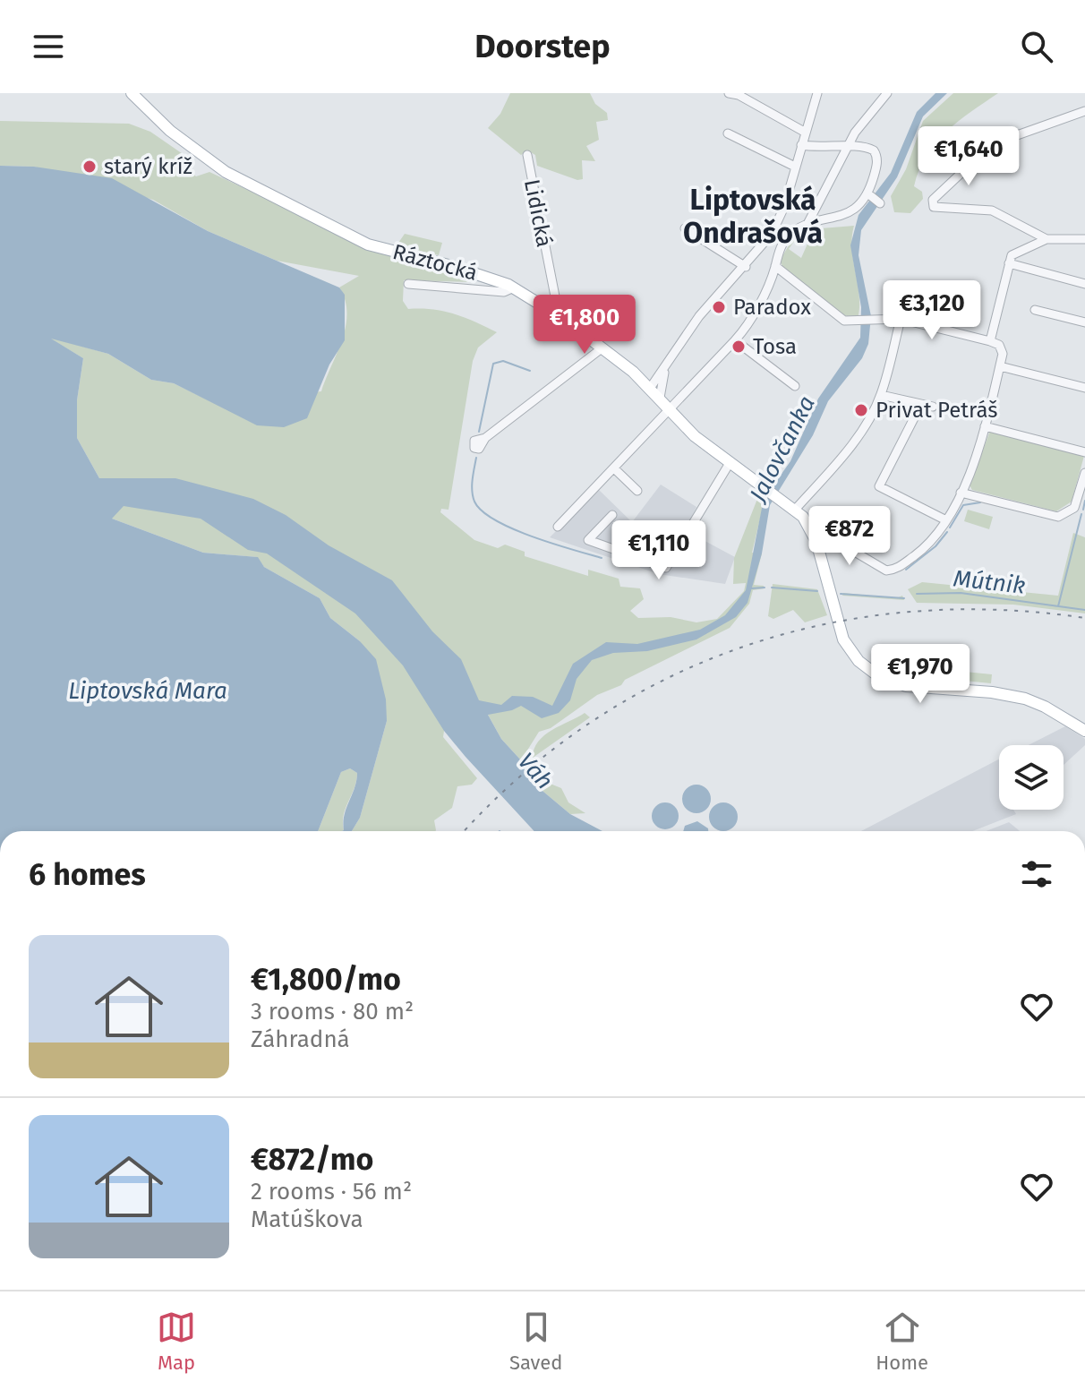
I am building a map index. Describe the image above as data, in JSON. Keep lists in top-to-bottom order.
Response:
{
  "streets": {
    "main road": ["Ráztocká"],
    "street": ["Lidická"]
  },
  "crossings": [
    ["Lidická", "Ráztocká"]
  ],
  "districts": ["Liptovská Ondrašová"],
  "water": [
    "Jalovčanka",
    "Mútnik",
    "Liptovská Mara",
    "Váh"
  ],
  "places": [
    "starý kríž",
    "Paradox",
    "Tosa",
    "Privat Petráš"
  ],
  "page": {
    "header": "Doorstep",
    "price": [
      "€1,640",
      "€3,120",
      "€1,800",
      "€872",
      "€1,110",
      "€1,970"
    ],
    "heading": "6 homes",
    "list": [
      {
        "name": "€1,800/mo",
        "note": "3 rooms · 80 m² · Záhradná"
      },
      {
        "name": "€872/mo",
        "note": "2 rooms · 56 m² · Matúškova"
      }
    ],
    "tabs": ["Map", "Saved", "Home"]
  }
}
